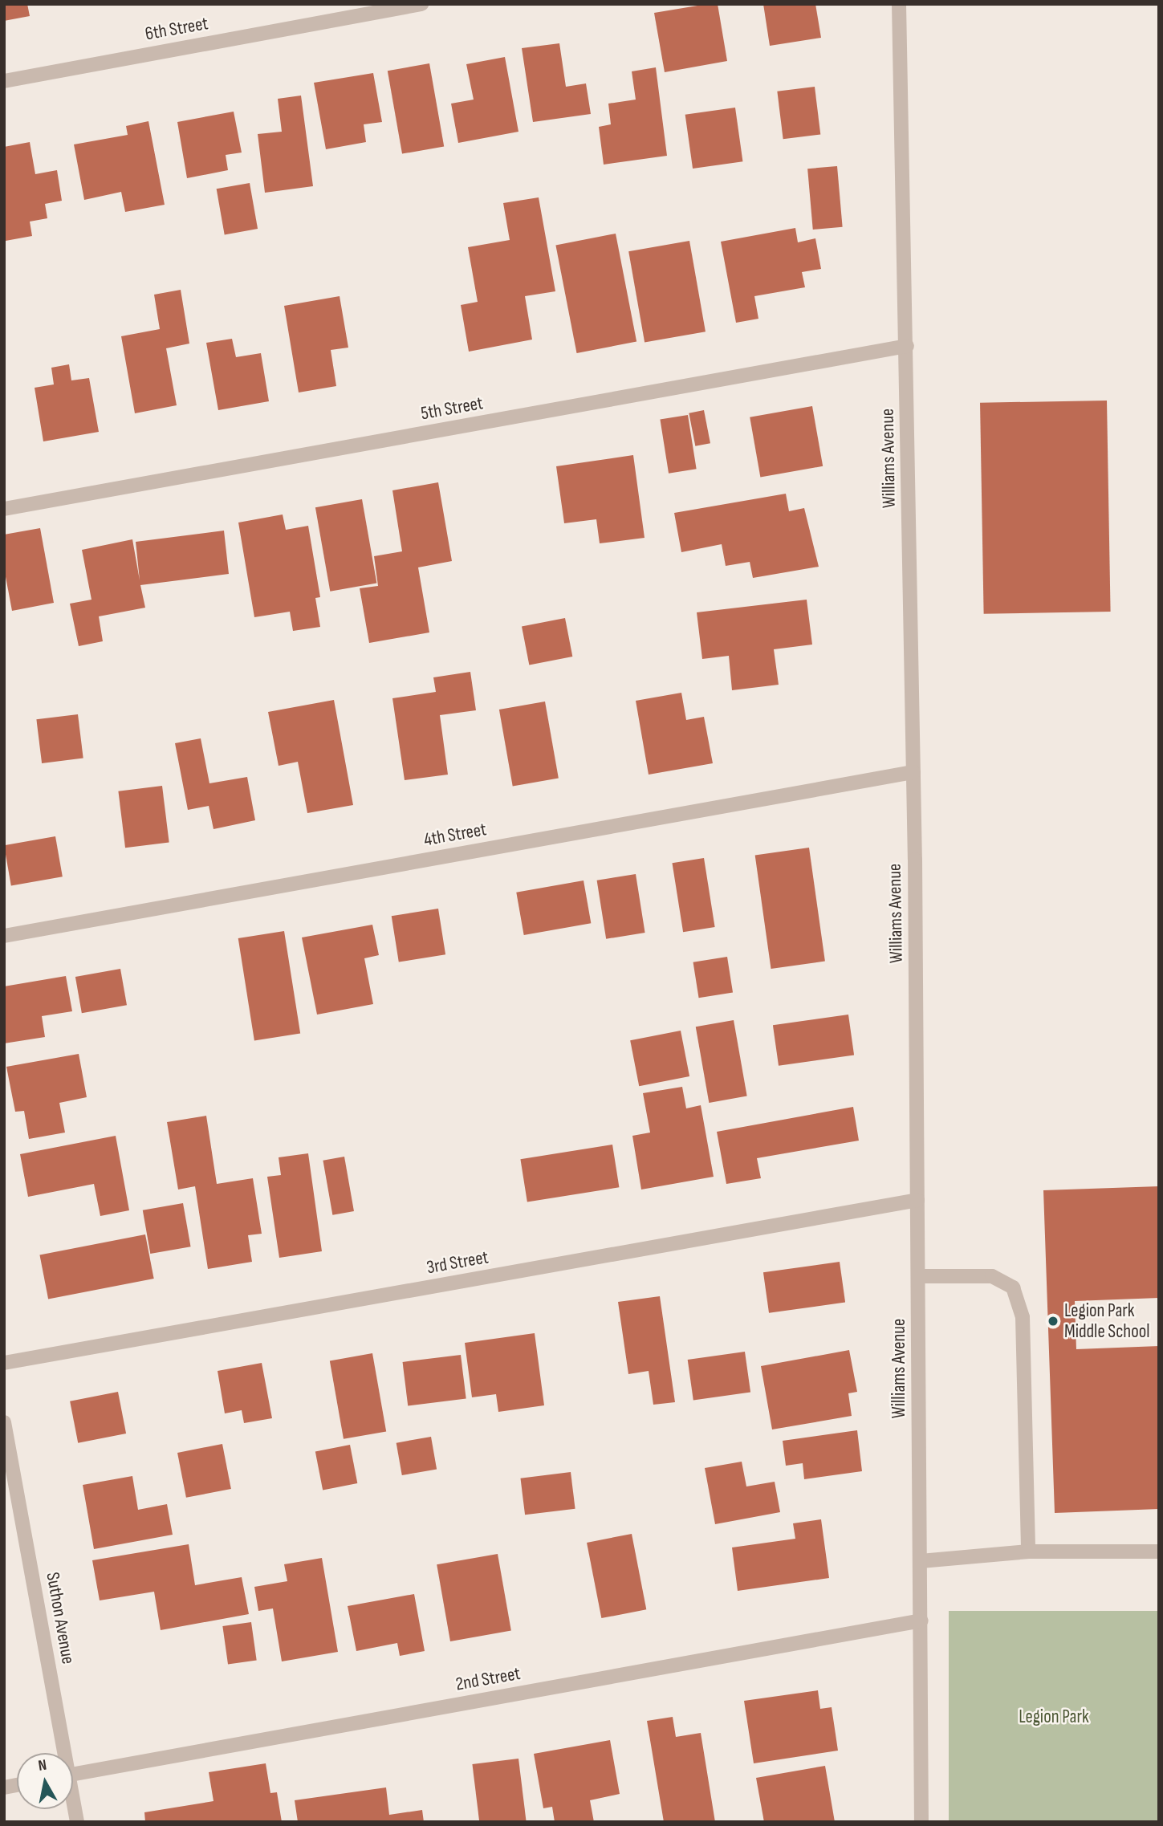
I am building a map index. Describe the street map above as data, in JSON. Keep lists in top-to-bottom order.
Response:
{
  "streets": {
    "street": [
      "6th Street",
      "5th Street",
      "Williams Avenue",
      "4th Street",
      "3rd Street",
      "Suthon Avenue",
      "2nd Street"
    ]
  },
  "crossings": [
    ["5th Street", "Williams Avenue"],
    ["Williams Avenue", "4th Street"],
    ["Williams Avenue", "3rd Street"],
    ["Williams Avenue", "2nd Street"]
  ],
  "parks": ["Legion Park"],
  "places": ["Legion Park Middle School"],
  "north": "top"
}
